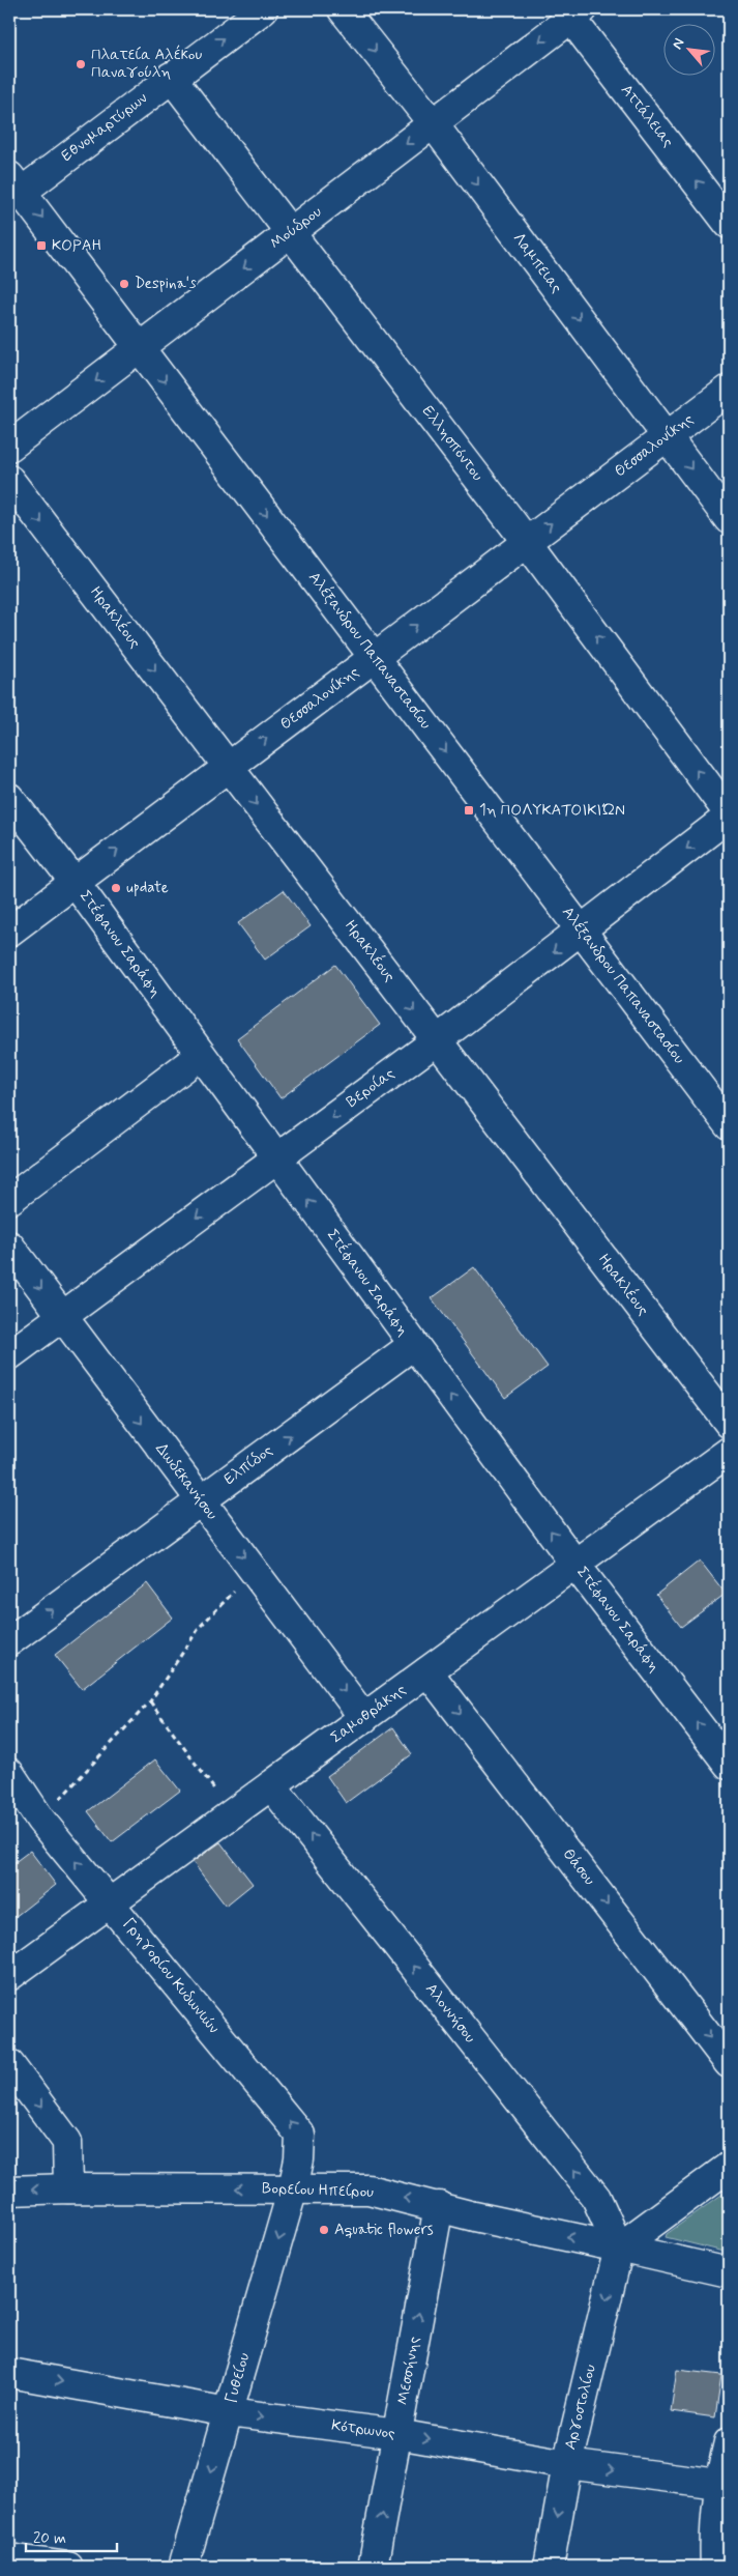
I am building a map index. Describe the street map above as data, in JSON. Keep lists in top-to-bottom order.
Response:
{
  "streets": {
    "street": [
      "Αττάλειας",
      "Εθνομαρτύρων",
      "Μούδρου",
      "Λαμπειας",
      "Ελλησπόντου",
      "Θεσσαλονίκης",
      "Ηρακλέους",
      "Αλέξανδρου Παπαναστασίου",
      "Στέφανου Σαράφη",
      "Βεροίας",
      "Ελπίδος",
      "Δωδεκανήσου",
      "Σαμοθράκης",
      "Θάσου",
      "Γρηγορίου Κυδωνιών",
      "Αλοννήσου",
      "Βορείου Ηπείρου",
      "Μεσσήνης",
      "Γυθείου",
      "Αργοστολίου",
      "Κότρωνος"
    ]
  },
  "crossings": [
    ["Αττάλειας", "Μούδρου"],
    ["Εθνομαρτύρων", "Ελλησπόντου"],
    ["Εθνομαρτύρων", "Αλέξανδρου Παπαναστασίου"],
    ["Μούδρου", "Λαμπειας"],
    ["Μούδρου", "Ελλησπόντου"],
    ["Μούδρου", "Αλέξανδρου Παπαναστασίου"],
    ["Λαμπειας", "Θεσσαλονίκης"],
    ["Ελλησπόντου", "Θεσσαλονίκης"],
    ["Ελλησπόντου", "Βεροίας"],
    ["Θεσσαλονίκης", "Ηρακλέους"],
    ["Θεσσαλονίκης", "Αλέξανδρου Παπαναστασίου"],
    ["Θεσσαλονίκης", "Στέφανου Σαράφη"],
    ["Ηρακλέους", "Βεροίας"],
    ["Αλέξανδρου Παπαναστασίου", "Βεροίας"],
    ["Στέφανου Σαράφη", "Βεροίας"],
    ["Στέφανου Σαράφη", "Ελπίδος"],
    ["Στέφανου Σαράφη", "Σαμοθράκης"],
    ["Βεροίας", "Δωδεκανήσου"],
    ["Ελπίδος", "Δωδεκανήσου"],
    ["Δωδεκανήσου", "Σαμοθράκης"],
    ["Σαμοθράκης", "Θάσου"],
    ["Σαμοθράκης", "Γρηγορίου Κυδωνιών"],
    ["Σαμοθράκης", "Αλοννήσου"],
    ["Γρηγορίου Κυδωνιών", "Βορείου Ηπείρου"],
    ["Γρηγορίου Κυδωνιών", "Γυθείου"],
    ["Αλοννήσου", "Βορείου Ηπείρου"],
    ["Αλοννήσου", "Αργοστολίου"],
    ["Βορείου Ηπείρου", "Μεσσήνης"],
    ["Βορείου Ηπείρου", "Γυθείου"],
    ["Βορείου Ηπείρου", "Αργοστολίου"],
    ["Μεσσήνης", "Κότρωνος"],
    ["Γυθείου", "Κότρωνος"],
    ["Αργοστολίου", "Κότρωνος"]
  ],
  "one_way": [
    "Αττάλειας",
    "Εθνομαρτύρων",
    "Μούδρου",
    "Λαμπειας",
    "Ελλησπόντου",
    "Θεσσαλονίκης",
    "Ηρακλέους",
    "Αλέξανδρου Παπαναστασίου",
    "Στέφανου Σαράφη",
    "Βεροίας",
    "Ελπίδος",
    "Δωδεκανήσου",
    "Θάσου",
    "Γρηγορίου Κυδωνιών",
    "Αλοννήσου",
    "Βορείου Ηπείρου",
    "Μεσσήνης",
    "Γυθείου",
    "Κότρωνος"
  ],
  "places": {
    "other": [
      "Πλατεία Αλέκου Παναγούλη",
      "Despina's",
      "update",
      "Aquatic flowers"
    ],
    "transit": ["ΚΟΡΑΗ", "1η ΠΟΛΥΚΑΤΟΙΚΙΏΝ"]
  },
  "scale_bar": "20 m",
  "north": "top left"
}
